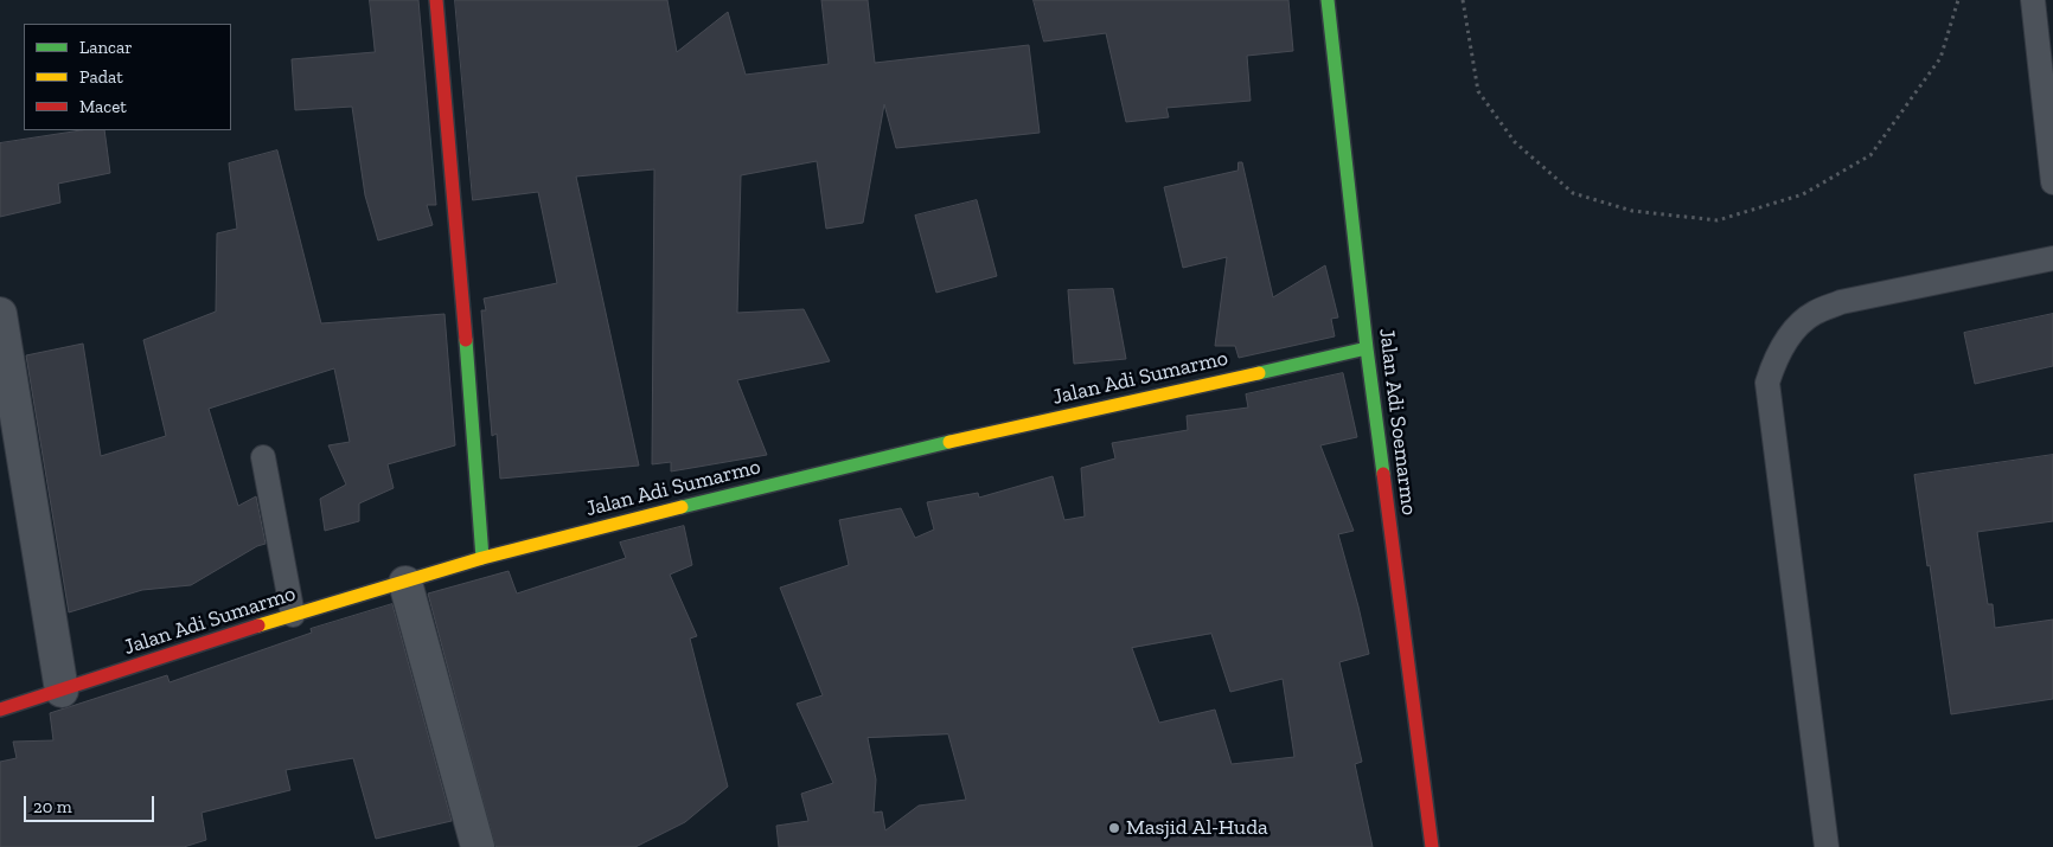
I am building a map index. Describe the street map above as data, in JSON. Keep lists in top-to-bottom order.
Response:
{
  "streets": {
    "main road": ["Jalan Adi Sumarmo", "Jalan Adi Soemarmo"]
  },
  "crossings": [
    ["Jalan Adi Sumarmo", "Jalan Adi Soemarmo"]
  ],
  "places": ["Masjid Al-Huda"],
  "legend": ["Lancar", "Padat", "Macet"],
  "scale_bar": "20 m"
}
